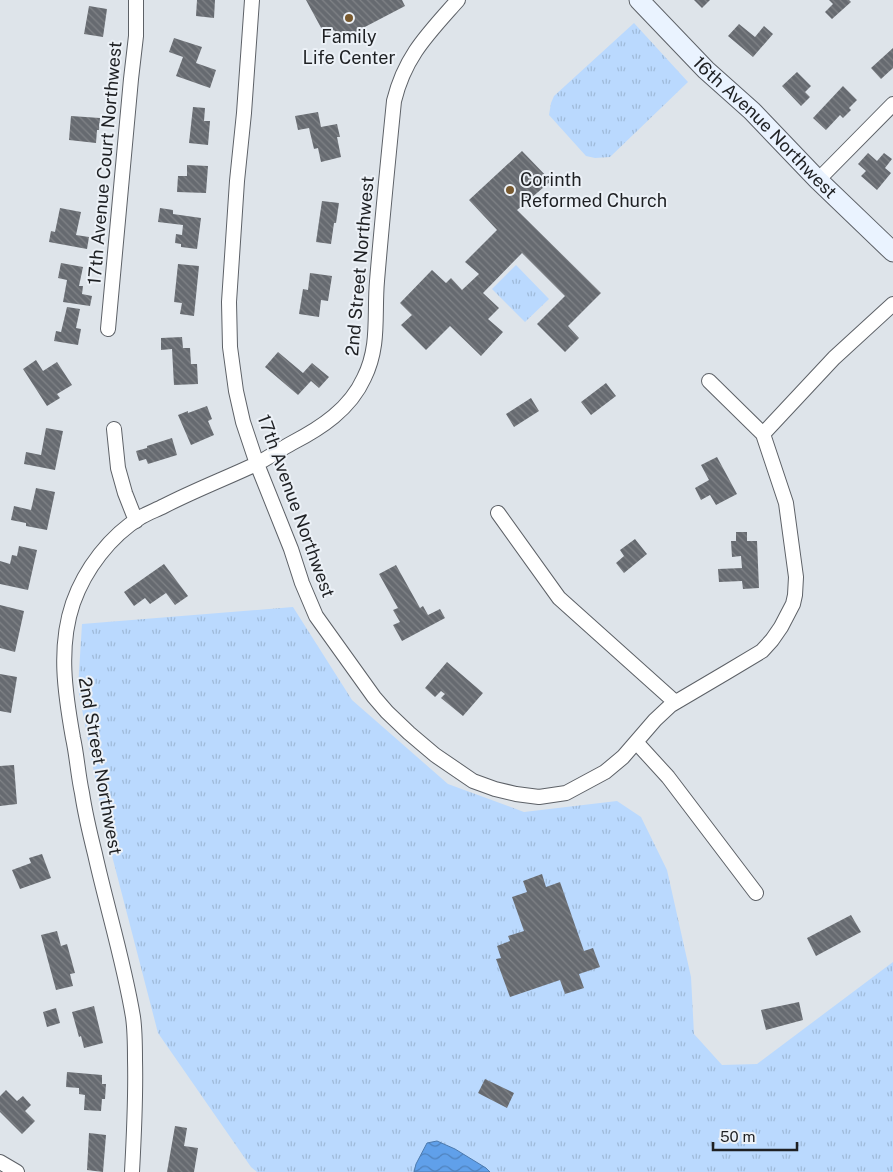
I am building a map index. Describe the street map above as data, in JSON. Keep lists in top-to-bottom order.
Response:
{
  "streets": {
    "main road": ["16th Avenue Northwest"],
    "street": ["17th Avenue Court Northwest", "2nd Street Northwest", "17th Avenue Northwest"]
  },
  "crossings": [
    ["2nd Street Northwest", "17th Avenue Northwest"]
  ],
  "places": ["Family Life Center", "Corinth Reformed Church"],
  "scale_bar": "50 m"
}
